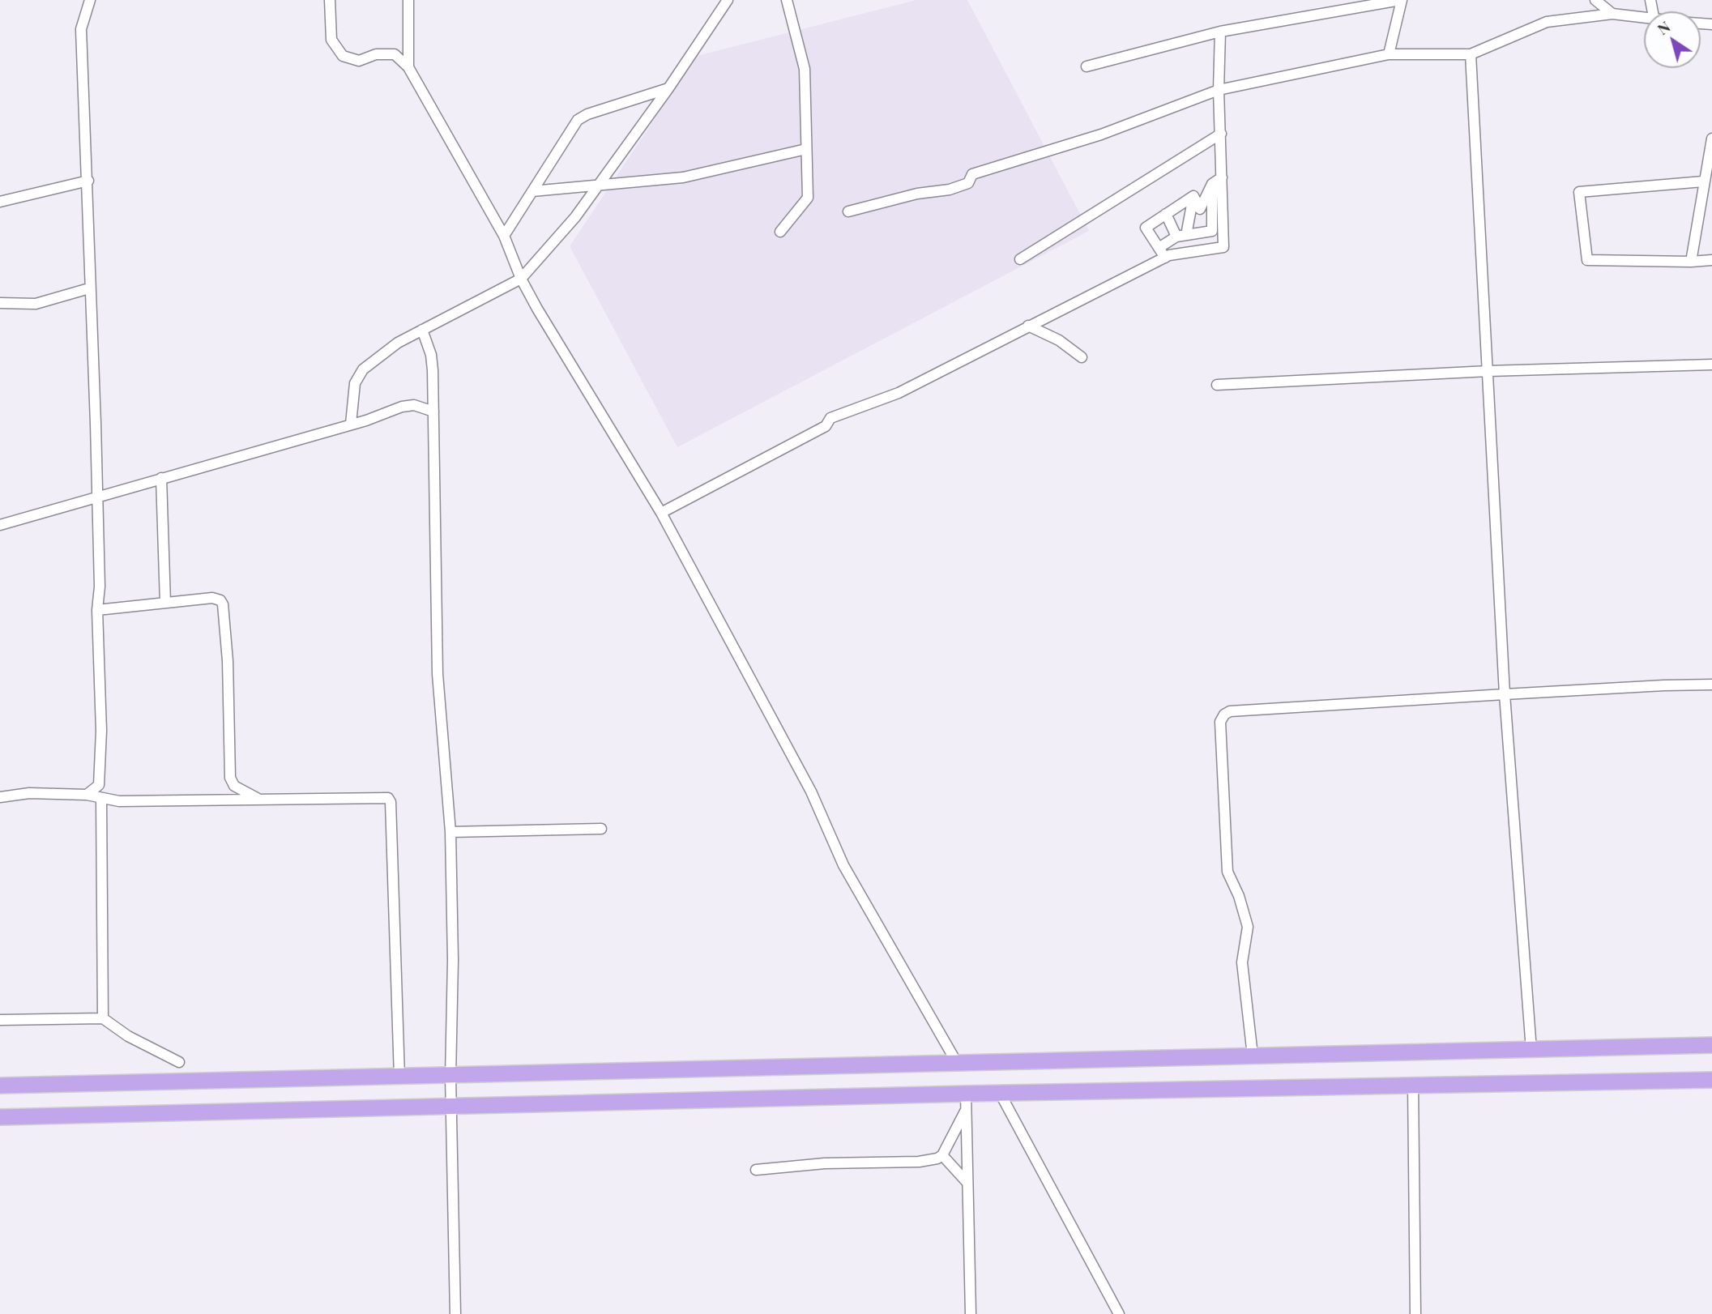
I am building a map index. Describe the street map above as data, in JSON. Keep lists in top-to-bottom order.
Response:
{
  "north": "top left"
}
